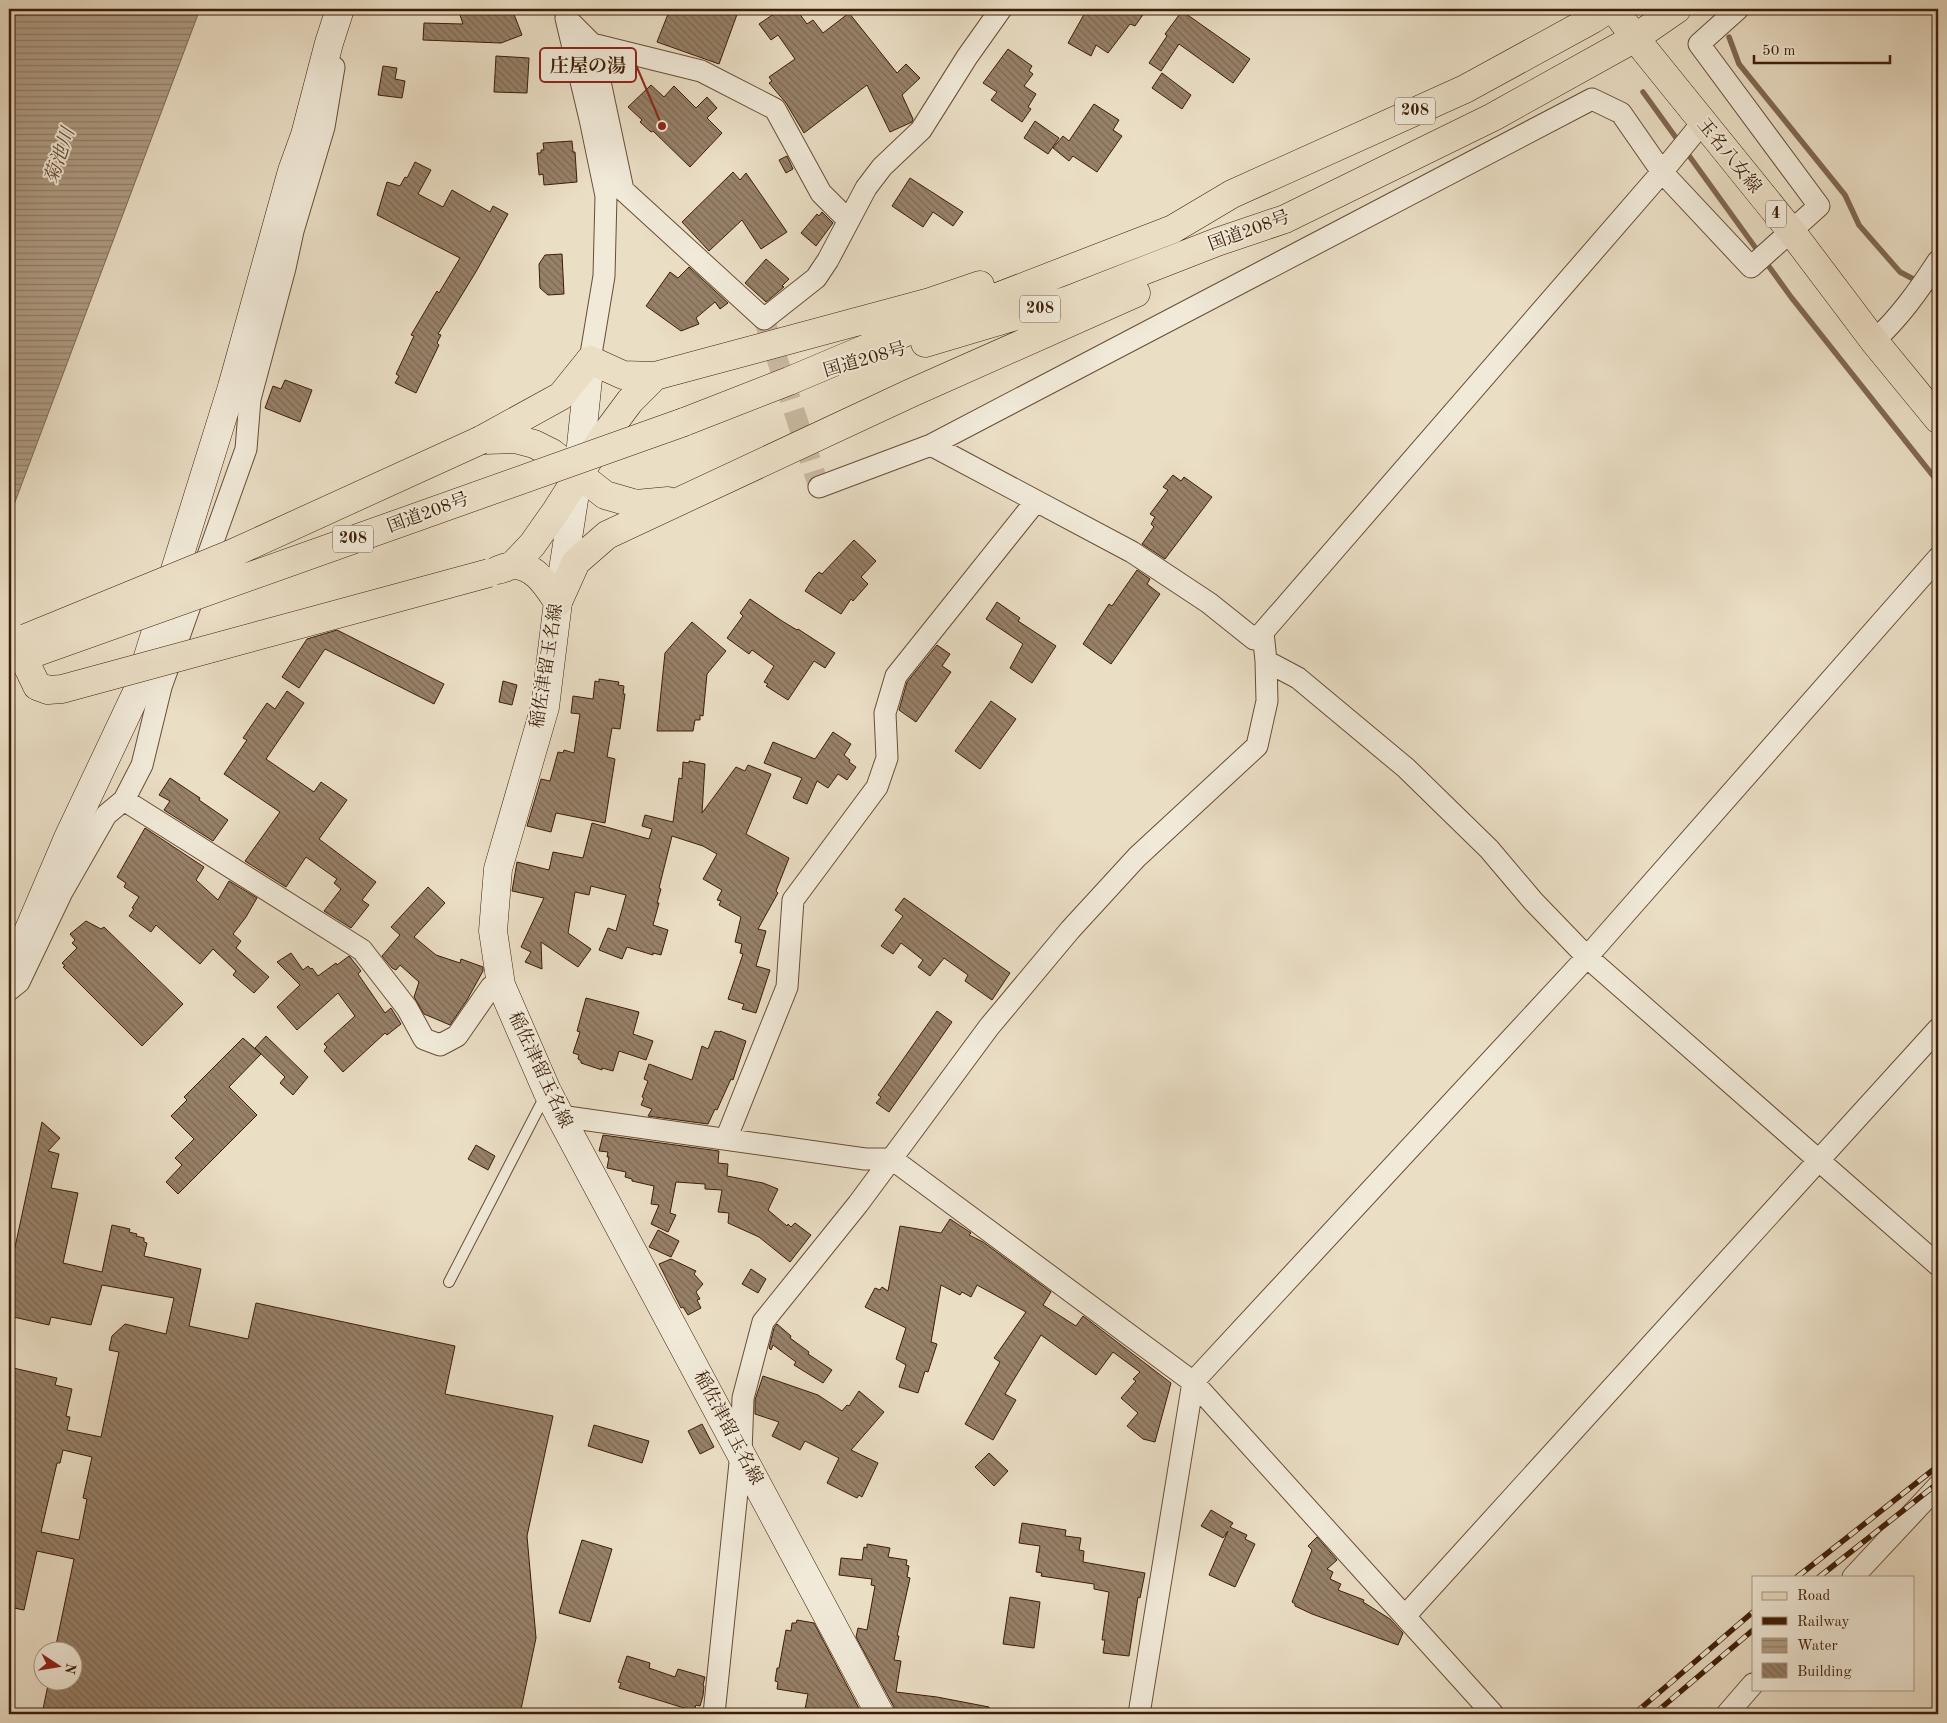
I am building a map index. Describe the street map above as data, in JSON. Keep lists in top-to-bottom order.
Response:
{
  "streets": {
    "main road": [
      "208",
      "玉名八女線",
      "4",
      "国道208号",
      "稲佐津留玉名線"
    ]
  },
  "crossings": [
    ["玉名八女線", "国道208号"]
  ],
  "water": ["菊池川"],
  "places": ["庄屋の湯"],
  "legend": [
    "Road",
    "Railway",
    "Water",
    "Building"
  ],
  "scale_bar": "50 m",
  "north": "right"
}
